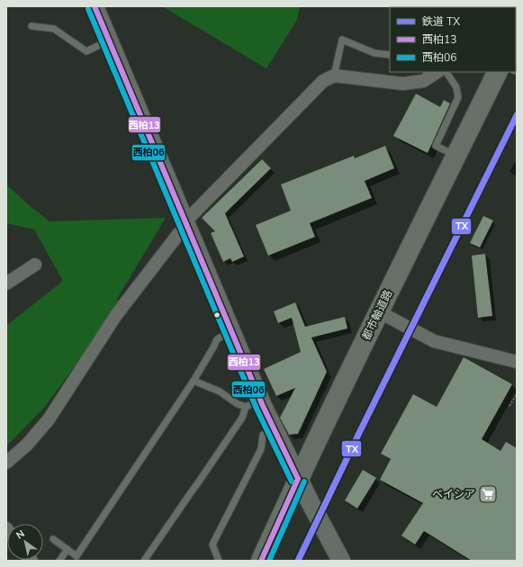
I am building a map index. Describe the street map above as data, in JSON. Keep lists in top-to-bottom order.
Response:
{
  "streets": {
    "main road": ["都市軸道路"]
  },
  "places": {
    "supermarket": ["ベイシア"]
  },
  "lines": ["transit line 西柏13", "transit line 西柏06", "rail line TX"],
  "legend": ["鉄道 TX", "西柏13", "西柏06"],
  "north": "top left"
}
